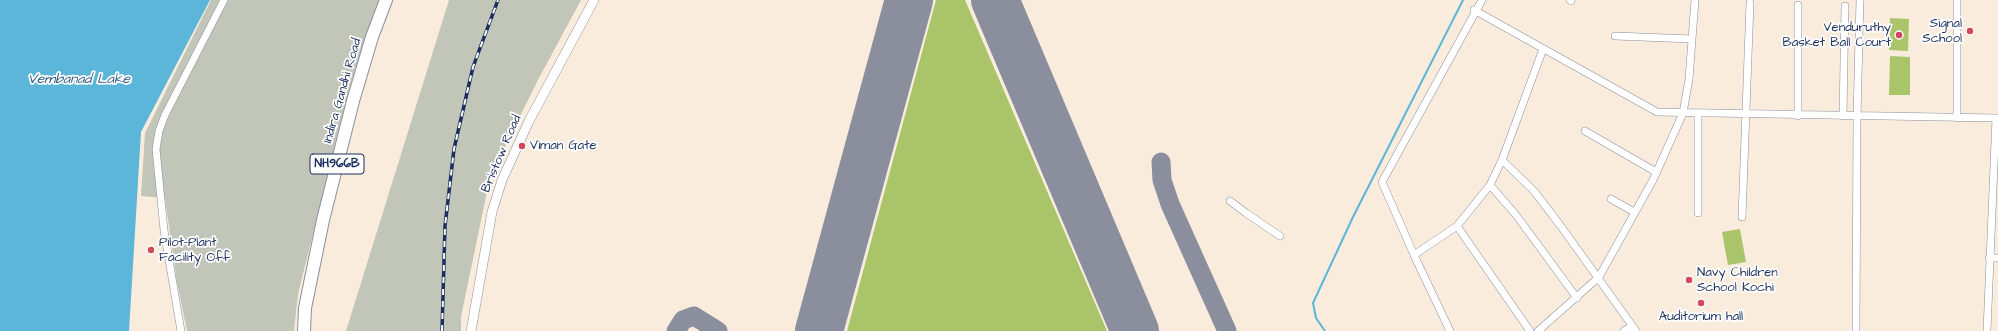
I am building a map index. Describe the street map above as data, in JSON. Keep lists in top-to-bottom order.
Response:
{
  "streets": {
    "highway": ["Indira Gandhi Road", "NH966B"],
    "street": ["Bristow Road"]
  },
  "water": ["Vembanad Lake"],
  "places": [
    "Signal School",
    "Venduruthy Basket Ball Court",
    "Viman Gate",
    "Pilot-Plant Facility Off",
    "Navy Children School Kochi",
    "Auditorium hall"
  ]
}
